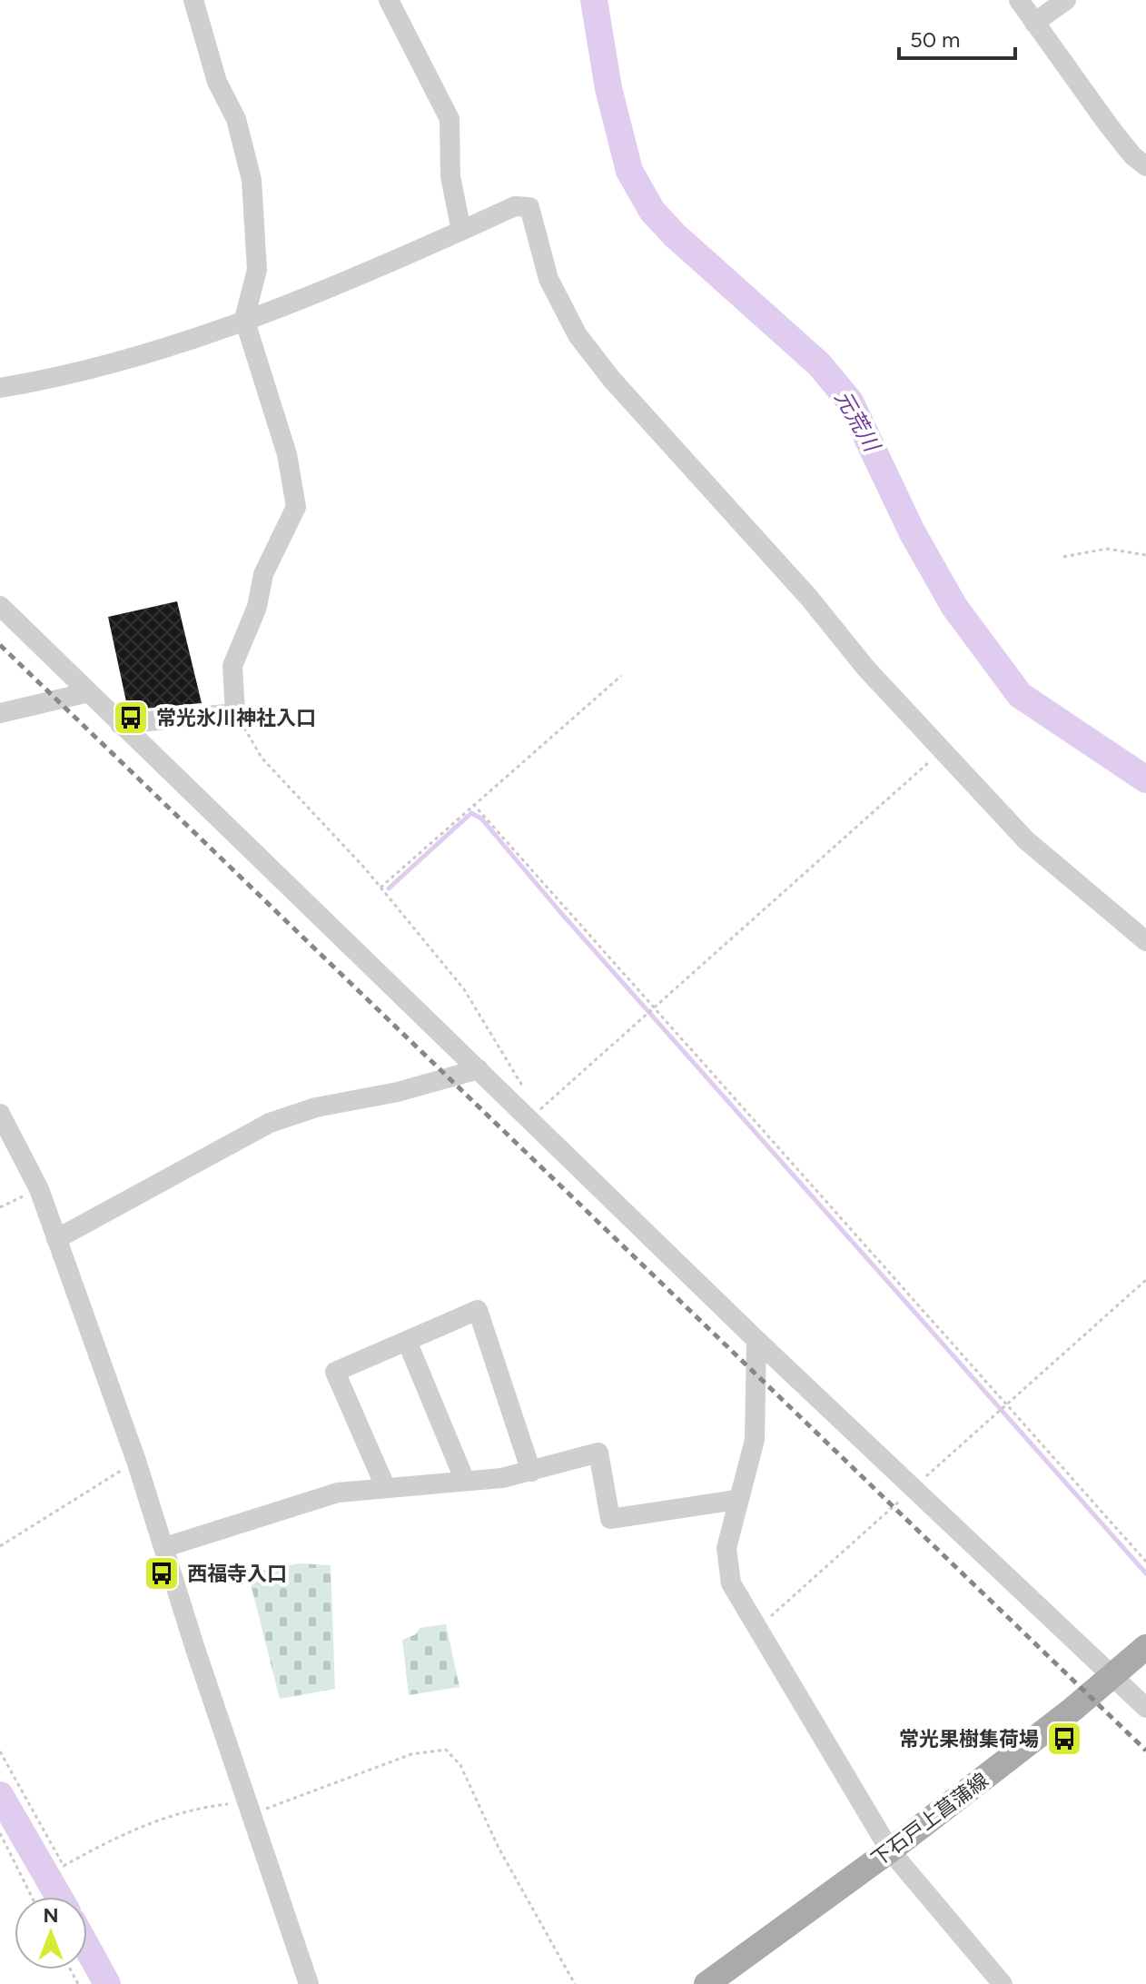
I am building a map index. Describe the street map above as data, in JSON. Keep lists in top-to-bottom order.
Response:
{
  "streets": {
    "main road": ["下石戸上菖蒲線"]
  },
  "water": ["元荒川"],
  "places": {
    "bus stop": ["常光氷川神社入口", "西福寺入口", "常光果樹集荷場"]
  },
  "scale_bar": "50 m",
  "north": "top"
}
